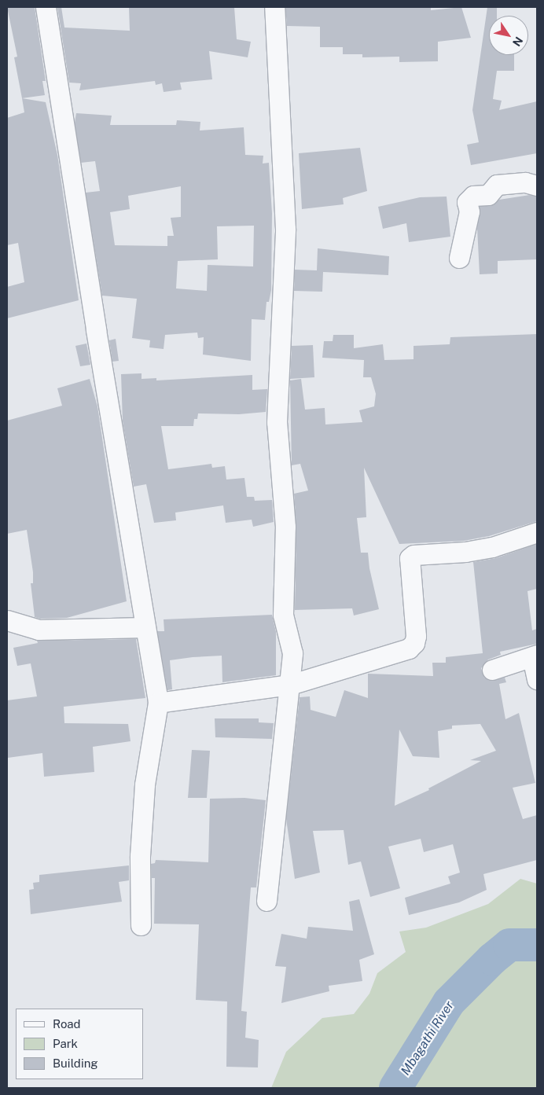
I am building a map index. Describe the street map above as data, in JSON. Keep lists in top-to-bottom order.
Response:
{
  "water": ["Mbagathi River"],
  "legend": ["Road", "Park", "Building"],
  "north": "bottom right"
}
